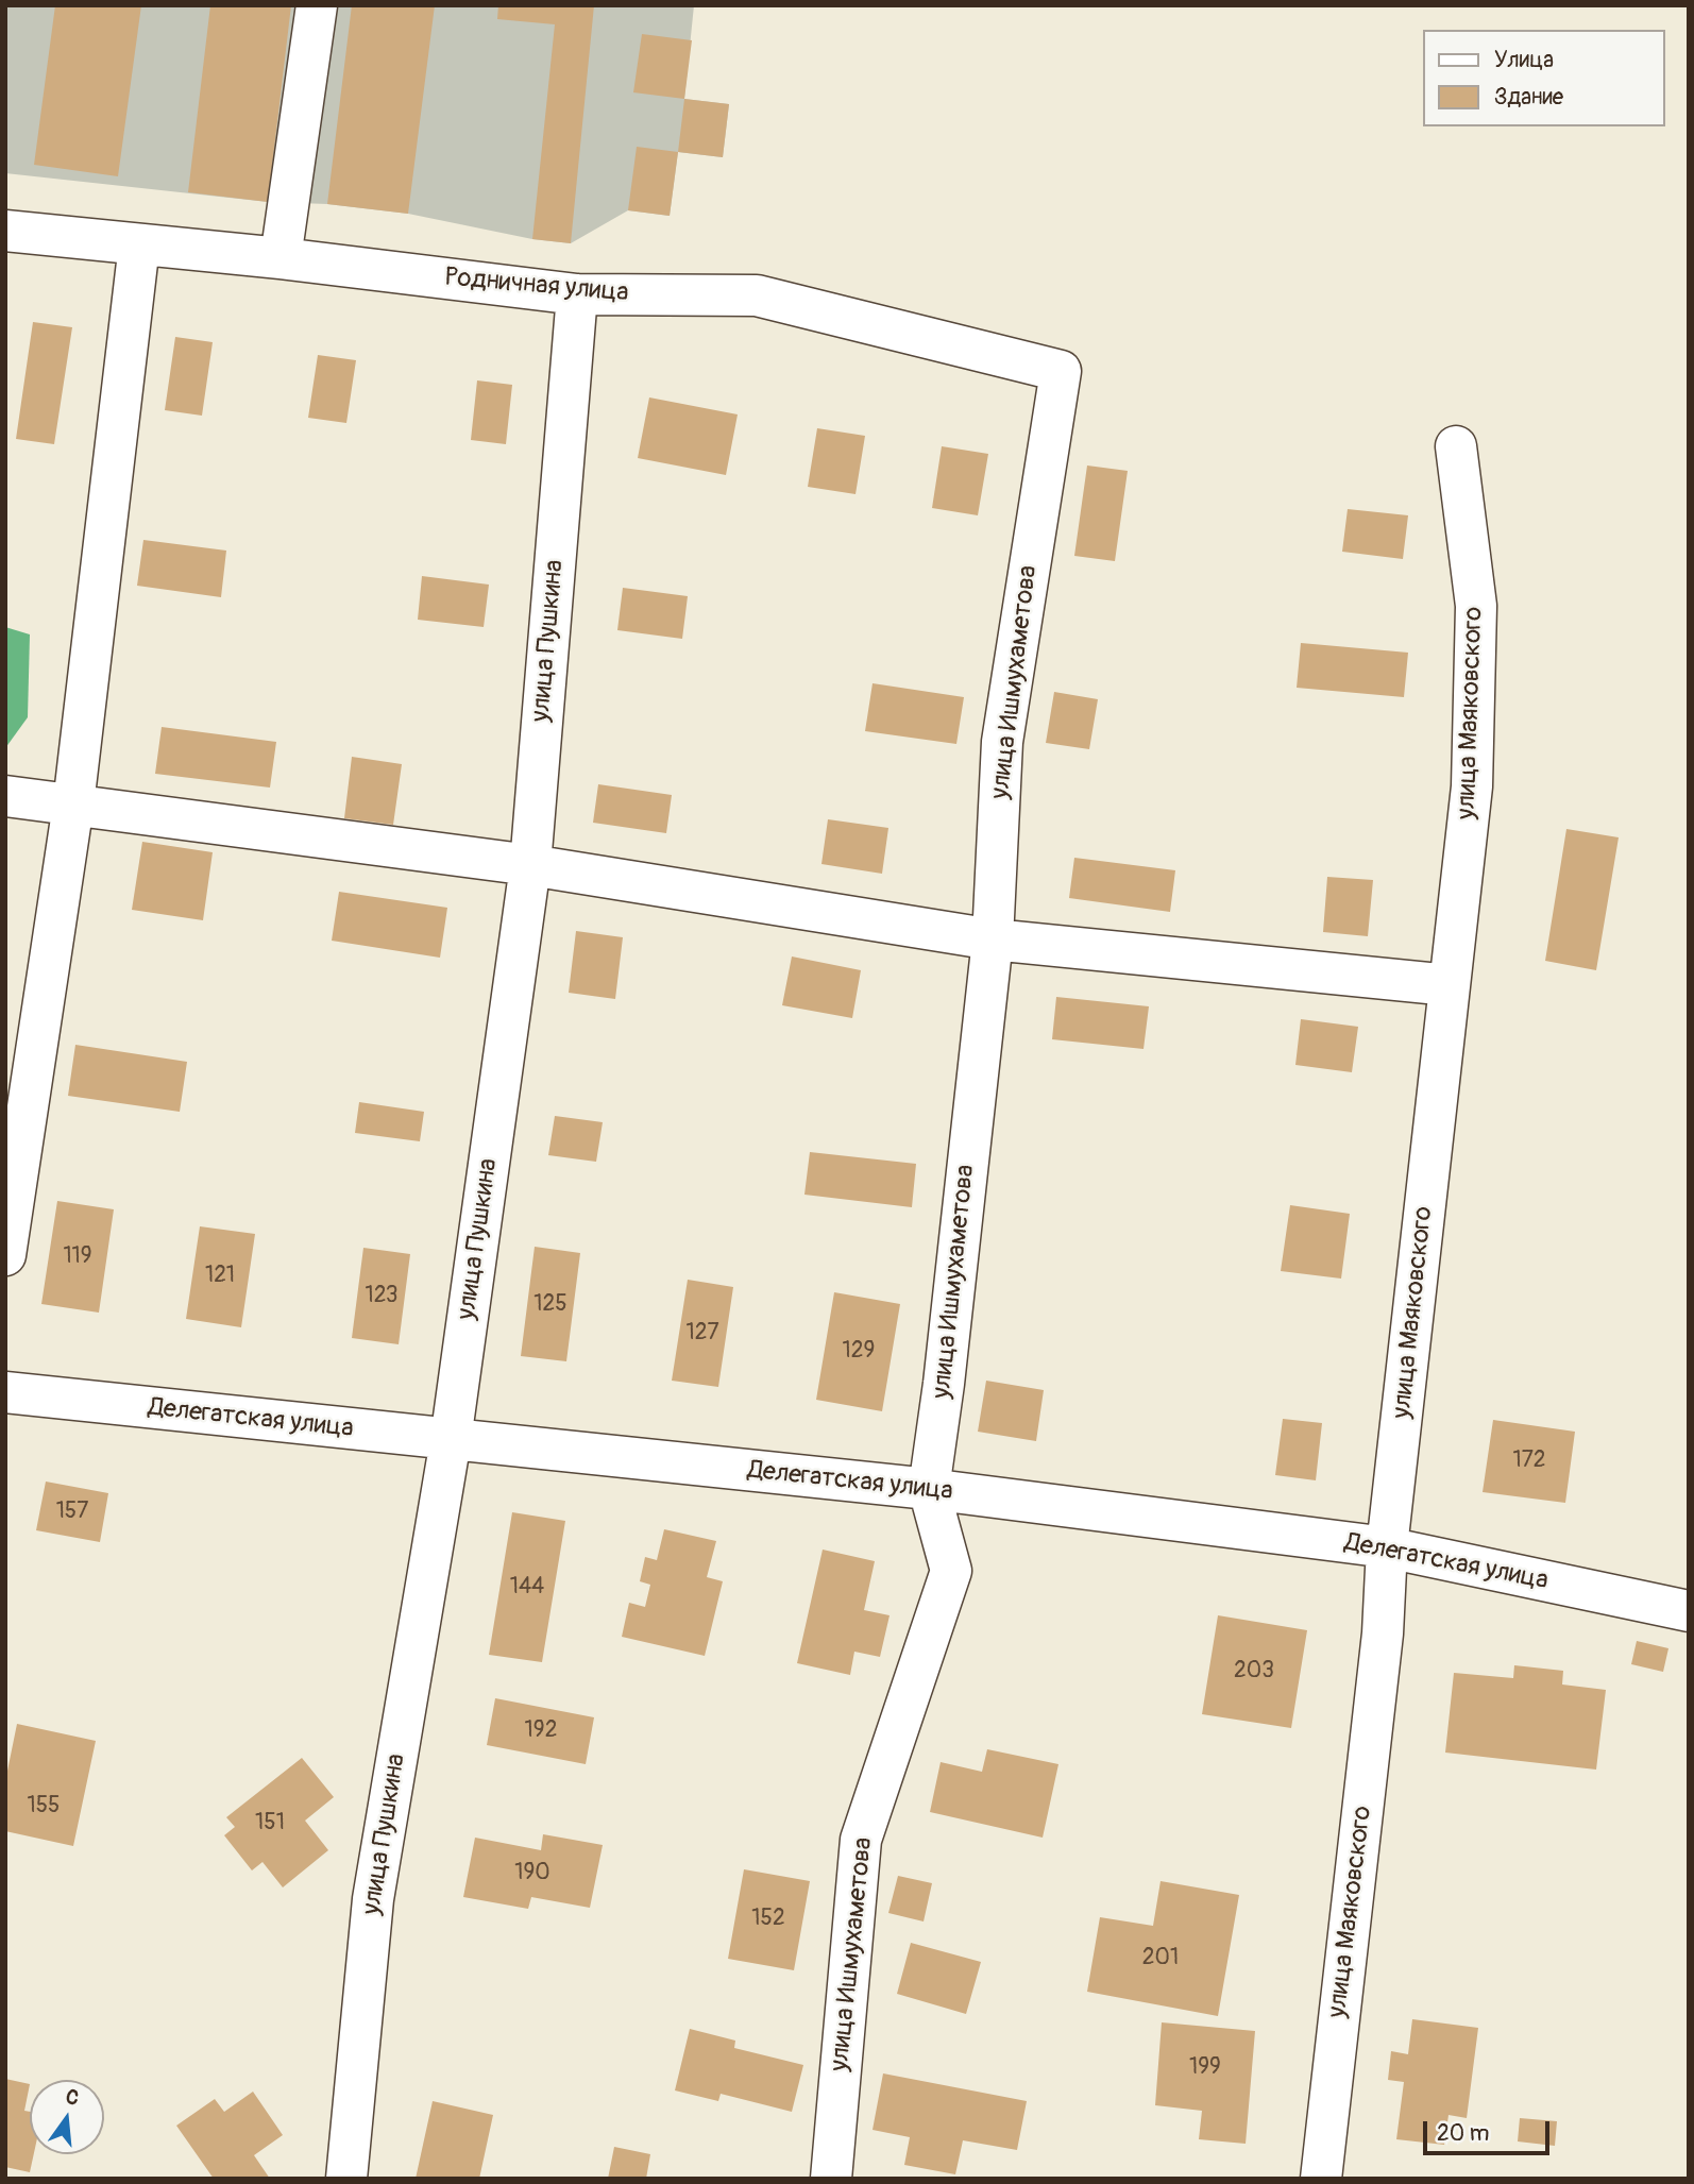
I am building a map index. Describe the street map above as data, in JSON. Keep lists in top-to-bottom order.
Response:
{
  "streets": {
    "street": [
      "Родничная улица",
      "улица Пушкина",
      "улица Ишмухаметова",
      "улица Маяковского",
      "Делегатская улица"
    ]
  },
  "crossings": [
    ["Родничная улица", "улица Пушкина"],
    ["Родничная улица", "улица Ишмухаметова"],
    ["улица Пушкина", "Делегатская улица"],
    ["улица Ишмухаметова", "Делегатская улица"],
    ["улица Маяковского", "Делегатская улица"]
  ],
  "house_numbers": [
    "119",
    "121",
    "123",
    "125",
    "127",
    "129",
    "172",
    "157",
    "144",
    "203",
    "192",
    "155",
    "151",
    "190",
    "152",
    "201",
    "199"
  ],
  "legend": ["Улица", "Здание"],
  "scale_bar": "20 m",
  "north": "top"
}
